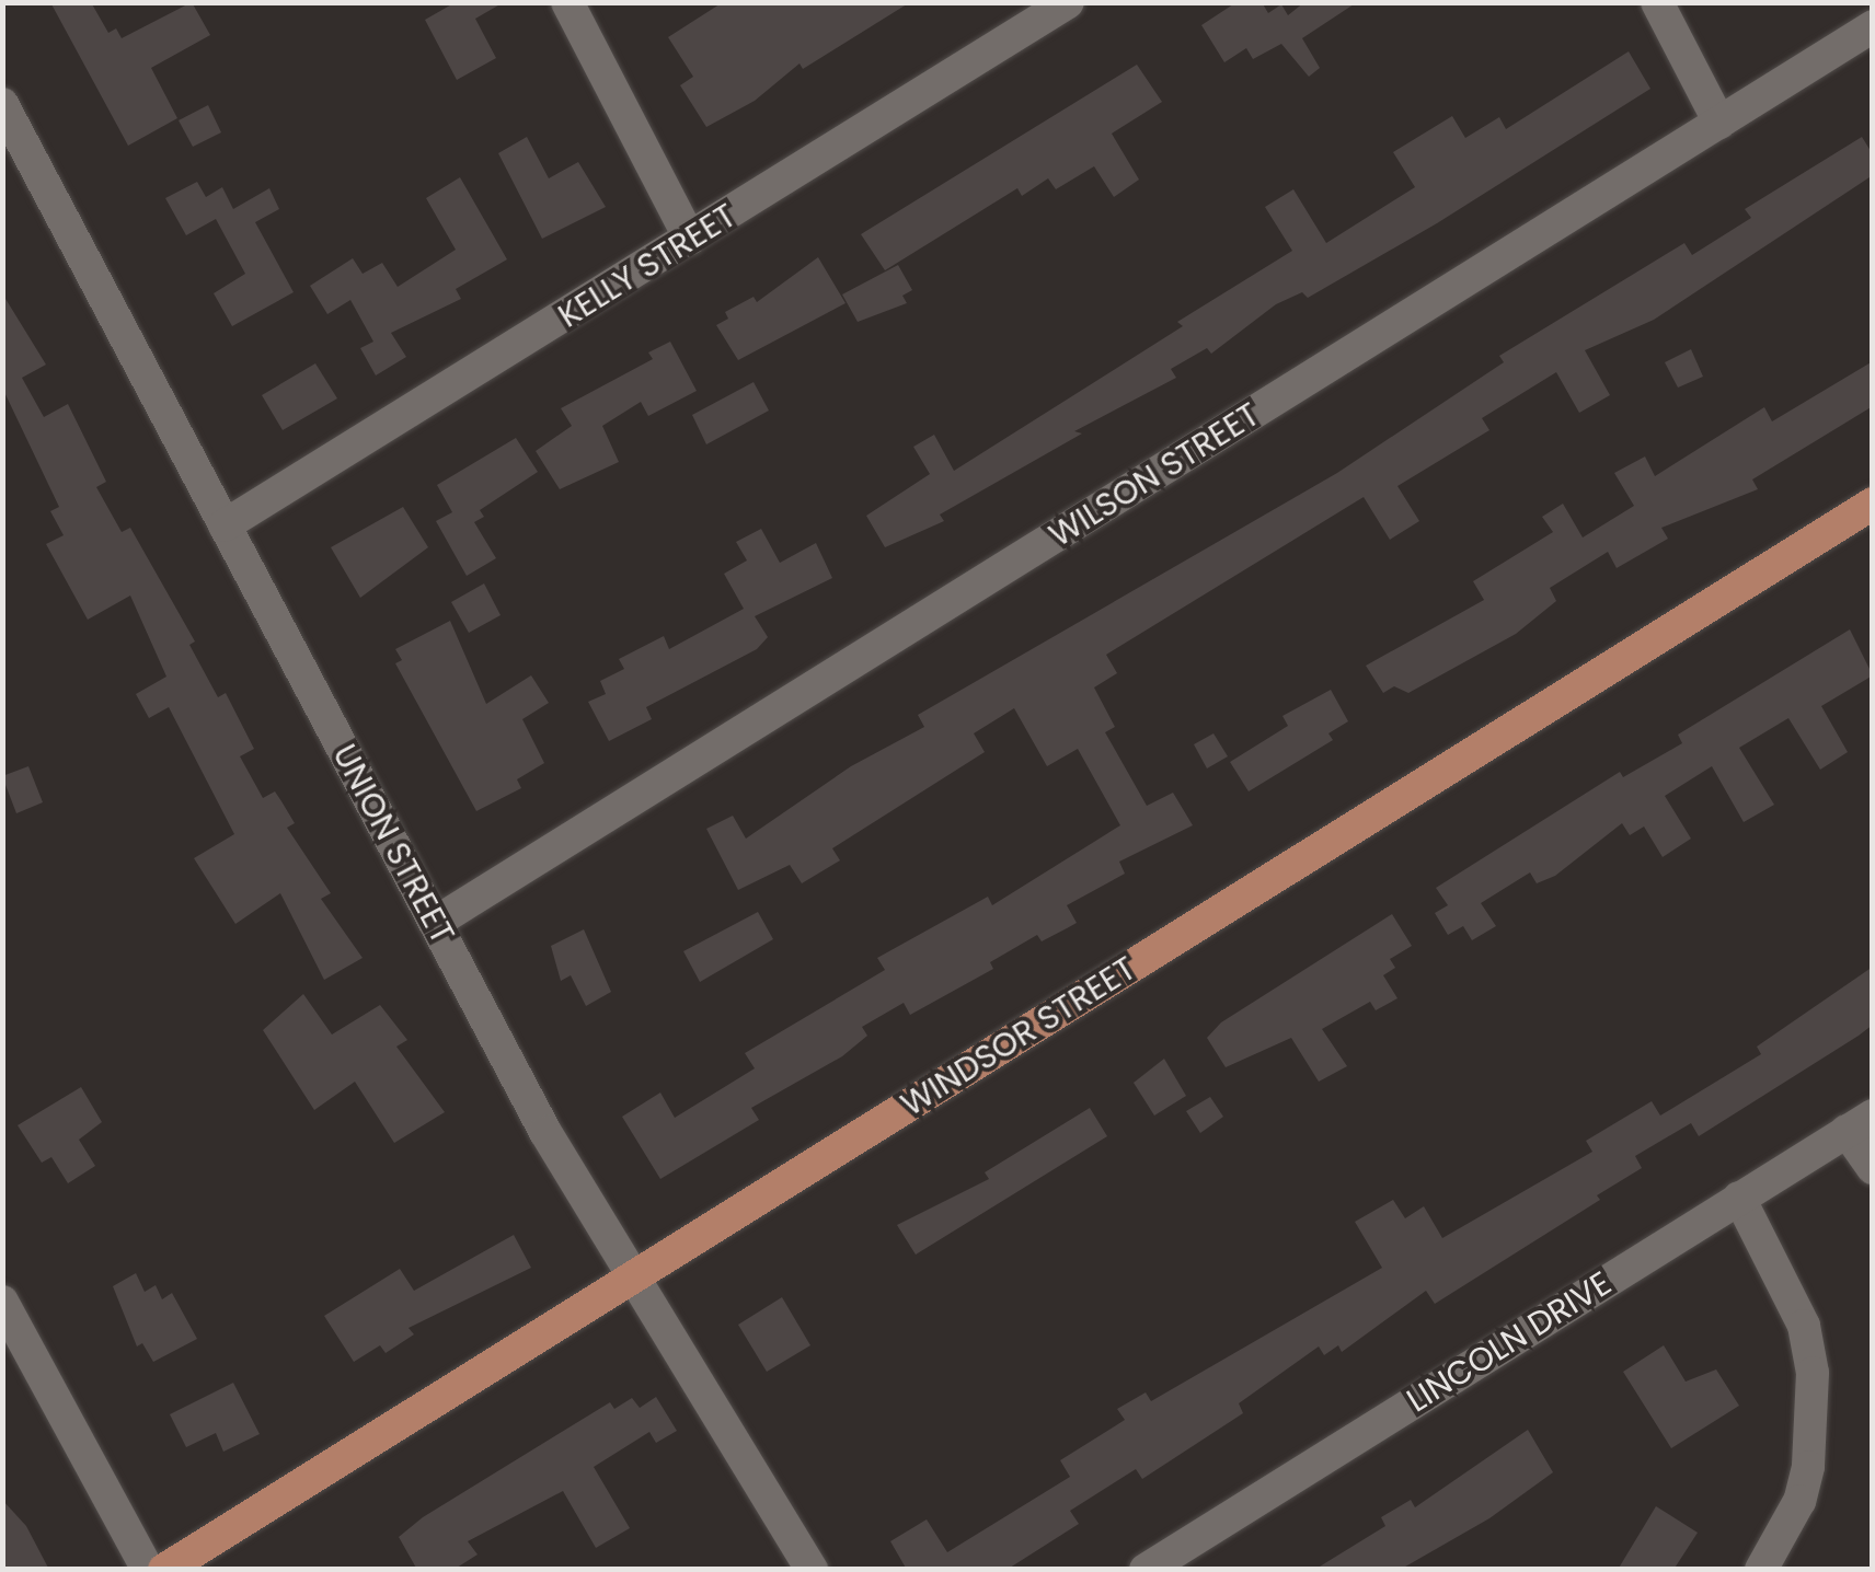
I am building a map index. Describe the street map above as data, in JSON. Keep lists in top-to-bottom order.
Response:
{
  "streets": {
    "main road": ["WINDSOR STREET"],
    "street": [
      "KELLY STREET",
      "WILSON STREET",
      "UNION STREET",
      "LINCOLN DRIVE"
    ]
  },
  "crossings": [
    ["KELLY STREET", "UNION STREET"],
    ["WILSON STREET", "UNION STREET"],
    ["UNION STREET", "WINDSOR STREET"]
  ]
}
